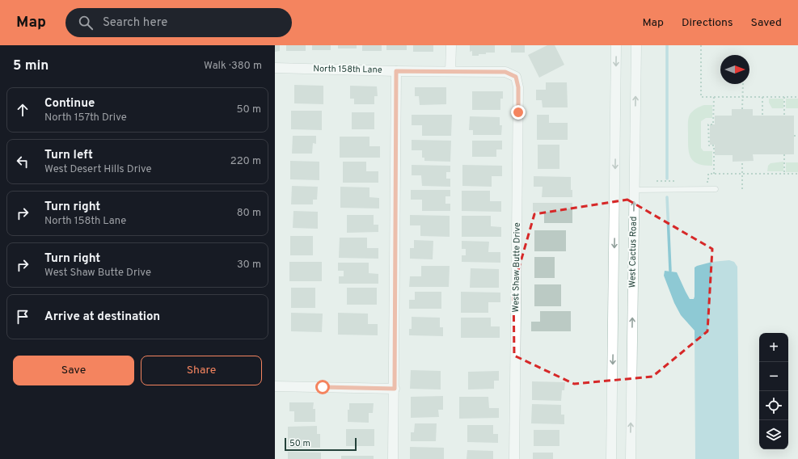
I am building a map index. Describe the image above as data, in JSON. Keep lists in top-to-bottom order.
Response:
{
  "streets": {
    "street": ["North 158th Lane", "West Cactus Road", "West Shaw Butte Drive"]
  },
  "crossings": [
    ["North 158th Lane", "West Shaw Butte Drive"]
  ],
  "scale_bar": "50 m",
  "north": "right",
  "page": {
    "header": "Map",
    "search": "Search here",
    "nav": ["Map", "Directions", "Saved"],
    "heading": ["5 min", "Walk · 380 m"],
    "list": [
      ["Continue", "North 157th Drive", "50 m"],
      ["Turn left", "West Desert Hills Drive", "220 m"],
      ["Turn right", "North 158th Lane", "80 m"],
      ["Turn right", "West Shaw Butte Drive", "30 m"],
      "Arrive at destination"
    ],
    "map_buttons": ["+", "−"],
    "buttons": ["Save", "Share"],
    "scale": "50 m"
  }
}
